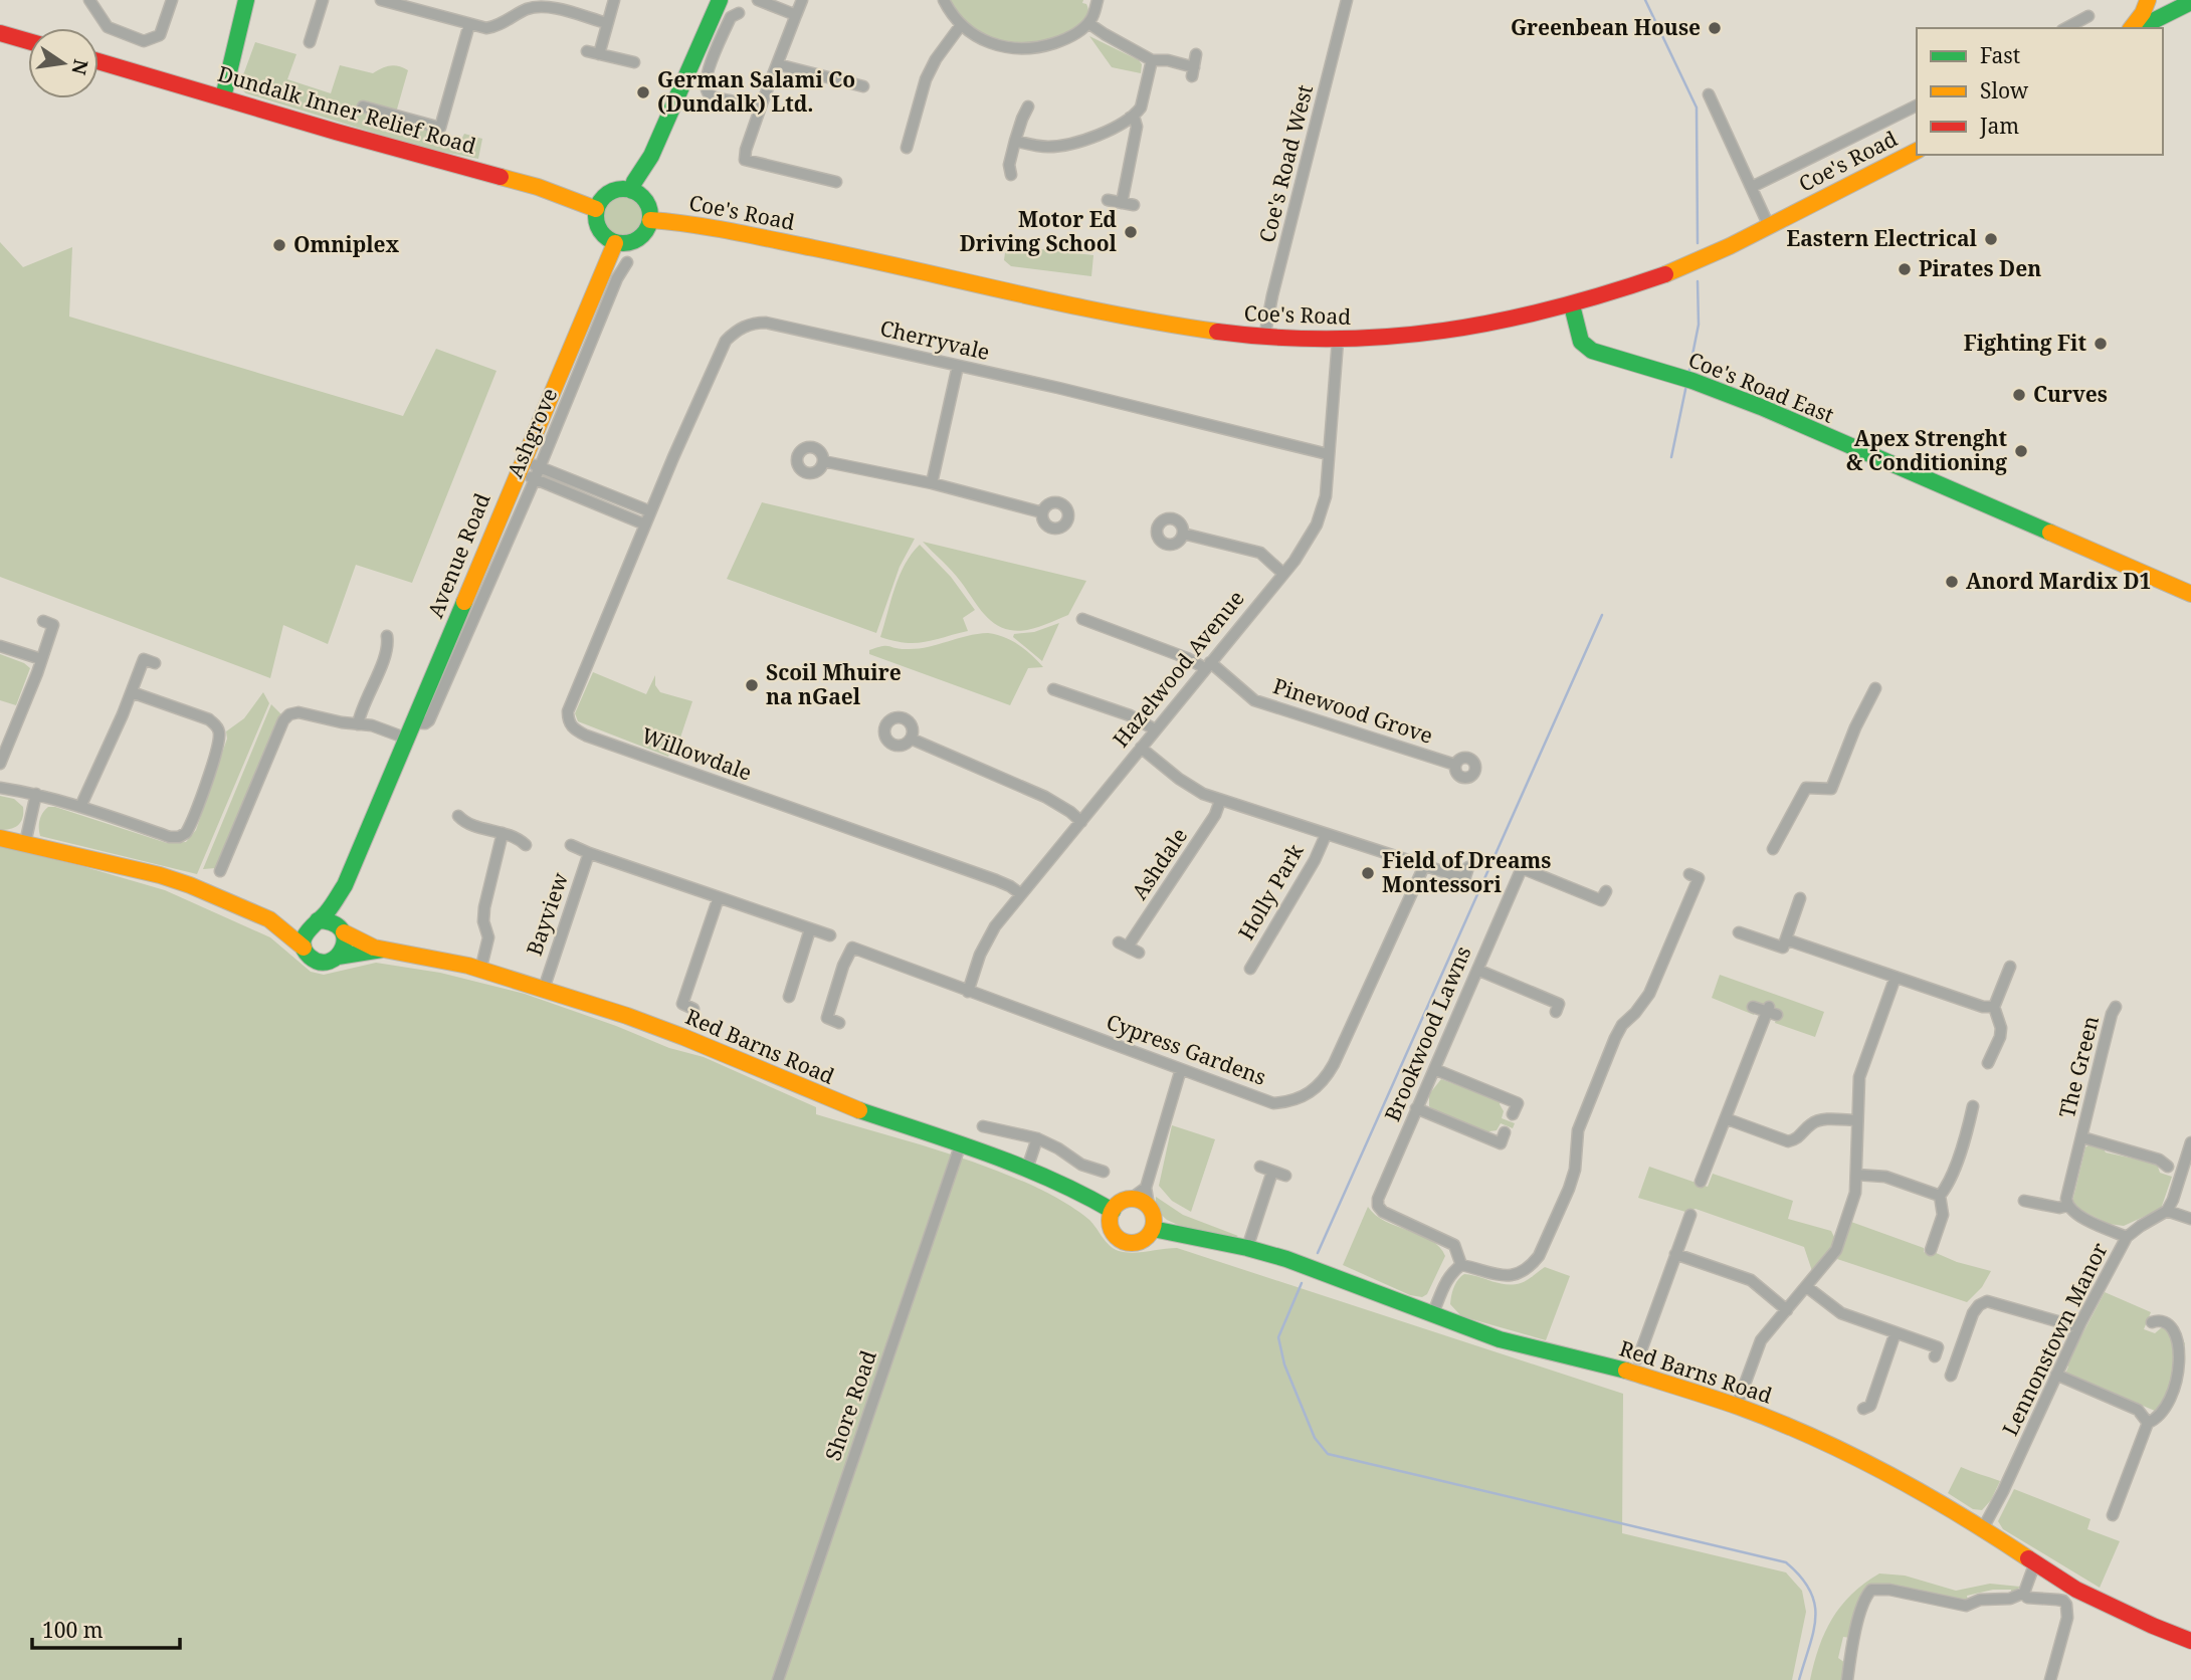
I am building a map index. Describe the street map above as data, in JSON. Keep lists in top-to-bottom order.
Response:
{
  "streets": {
    "main road": [
      "Dundalk Inner Relief Road",
      "Coe's Road",
      "Coe's Road East",
      "Avenue Road",
      "Red Barns Road"
    ],
    "street": [
      "Coe's Road West",
      "Cherryvale",
      "Ashgrove",
      "Hazelwood Avenue",
      "Pinewood Grove",
      "Willowdale",
      "Ashdale",
      "Holly Park",
      "Bayview",
      "Brookwood Lawns",
      "Cypress Gardens",
      "The Green",
      "Lennonstown Manor",
      "Shore Road"
    ]
  },
  "crossings": [
    ["Dundalk Inner Relief Road", "Coe's Road"],
    ["Dundalk Inner Relief Road", "Avenue Road"],
    ["Coe's Road", "Coe's Road West"],
    ["Coe's Road", "Coe's Road East"],
    ["Coe's Road", "Avenue Road"],
    ["Coe's Road", "Hazelwood Avenue"],
    ["Cherryvale", "Hazelwood Avenue"],
    ["Cherryvale", "Willowdale"],
    ["Ashgrove", "Avenue Road"],
    ["Avenue Road", "Red Barns Road"],
    ["Hazelwood Avenue", "Pinewood Grove"],
    ["Hazelwood Avenue", "Willowdale"],
    ["Hazelwood Avenue", "Cypress Gardens"],
    ["Bayview", "Red Barns Road"],
    ["Red Barns Road", "Lennonstown Manor"],
    ["Red Barns Road", "Shore Road"]
  ],
  "places": [
    "Greenbean House",
    "German Salami Co (Dundalk) Ltd.",
    "Motor Ed Driving School",
    "Eastern Electrical",
    "Omniplex",
    "Pirates Den",
    "Fighting Fit",
    "Curves",
    "Apex Strenght & Conditioning",
    "Anord Mardix D1",
    "Scoil Mhuire na nGael",
    "Field of Dreams Montessori"
  ],
  "legend": ["Fast", "Slow", "Jam"],
  "scale_bar": "100 m",
  "north": "right"
}
